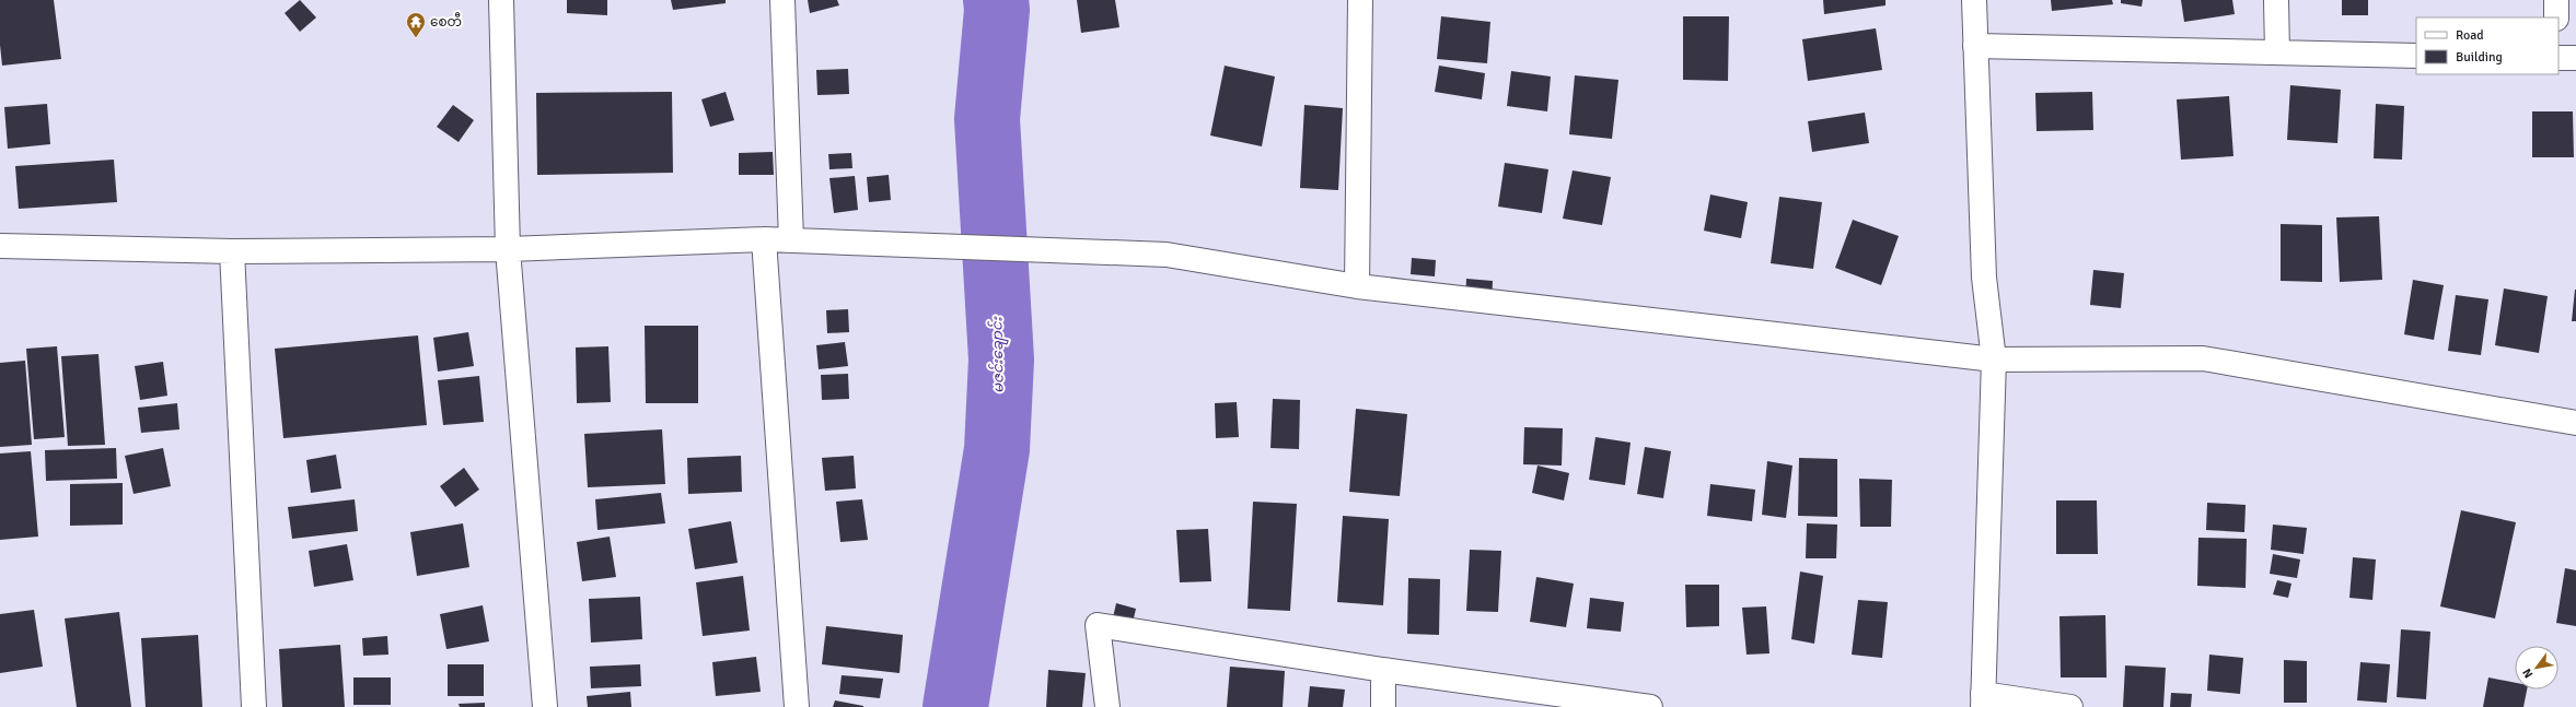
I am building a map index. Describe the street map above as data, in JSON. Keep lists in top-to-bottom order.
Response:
{
  "water": ["မဇင်းချောင်း"],
  "places": {
    "temple": ["စေတီ"]
  },
  "legend": ["Road", "Building"],
  "north": "bottom left"
}
